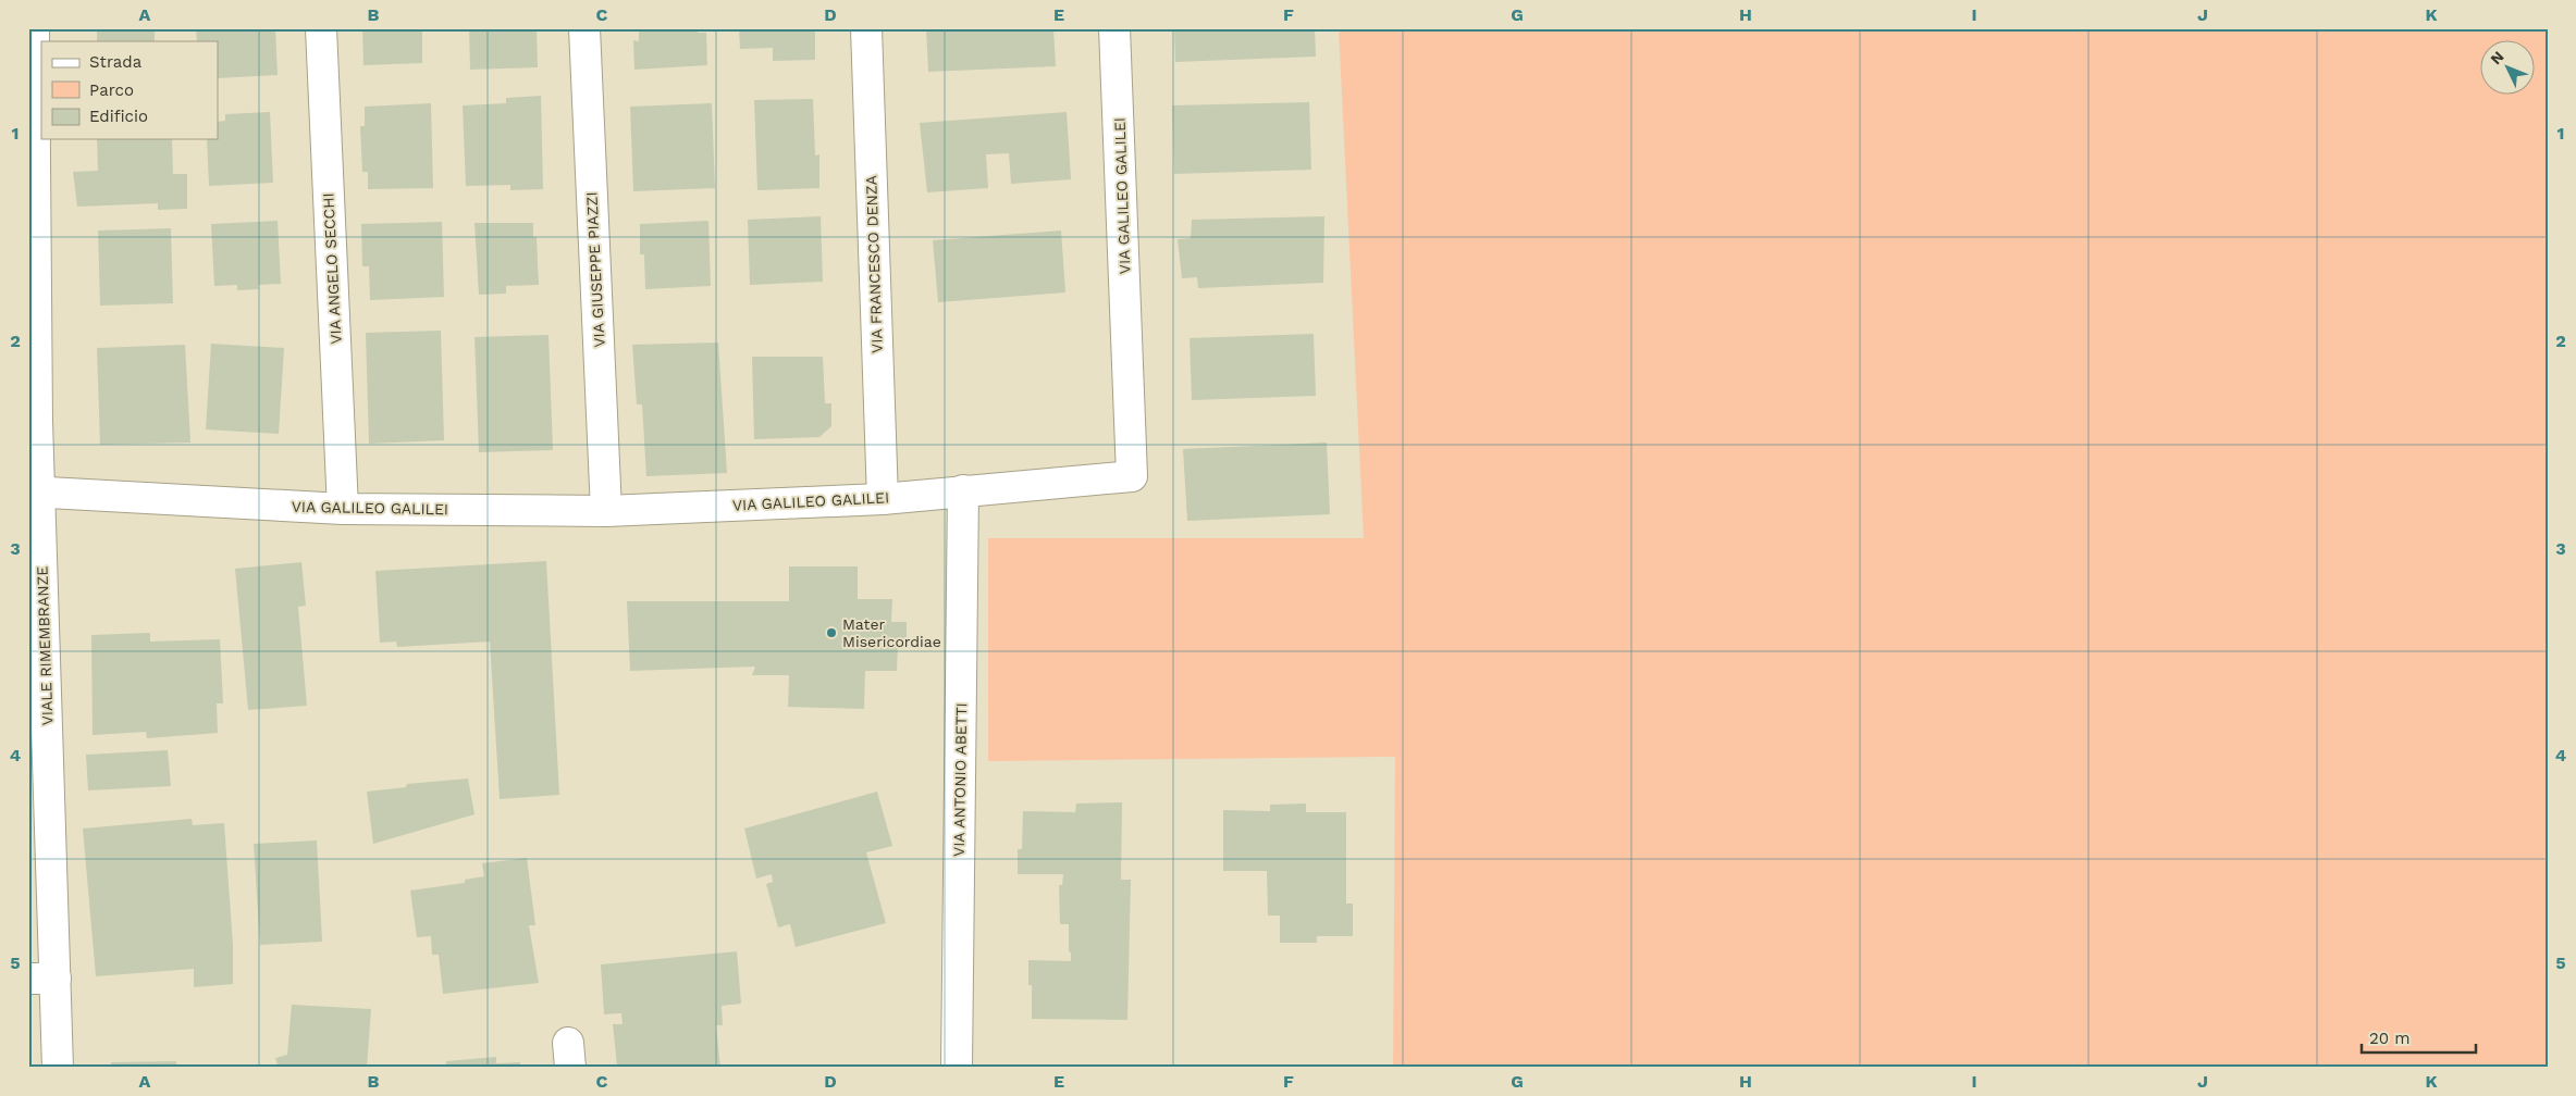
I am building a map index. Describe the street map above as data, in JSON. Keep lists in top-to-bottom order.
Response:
{
  "streets": {
    "street": [
      "VIA GALILEO GALILEI",
      "VIA FRANCESCO DENZA",
      "VIA ANGELO SECCHI",
      "VIA GIUSEPPE PIAZZI",
      "VIALE RIMEMBRANZE",
      "VIA ANTONIO ABETTI"
    ]
  },
  "crossings": [
    ["VIA GALILEO GALILEI", "VIA FRANCESCO DENZA"],
    ["VIA GALILEO GALILEI", "VIA ANGELO SECCHI"],
    ["VIA GALILEO GALILEI", "VIA GIUSEPPE PIAZZI"],
    ["VIA GALILEO GALILEI", "VIALE RIMEMBRANZE"],
    ["VIA GALILEO GALILEI", "VIA ANTONIO ABETTI"]
  ],
  "places": ["Mater Misericordiae"],
  "legend": ["Strada", "Parco", "Edificio"],
  "scale_bar": "20 m",
  "north": "top left",
  "grid": {
    "columns": [
      "A",
      "B",
      "C",
      "D",
      "E",
      "F",
      "G",
      "H",
      "I",
      "J",
      "K"
    ],
    "rows": [
      "1",
      "2",
      "3",
      "4",
      "5"
    ]
  }
}
